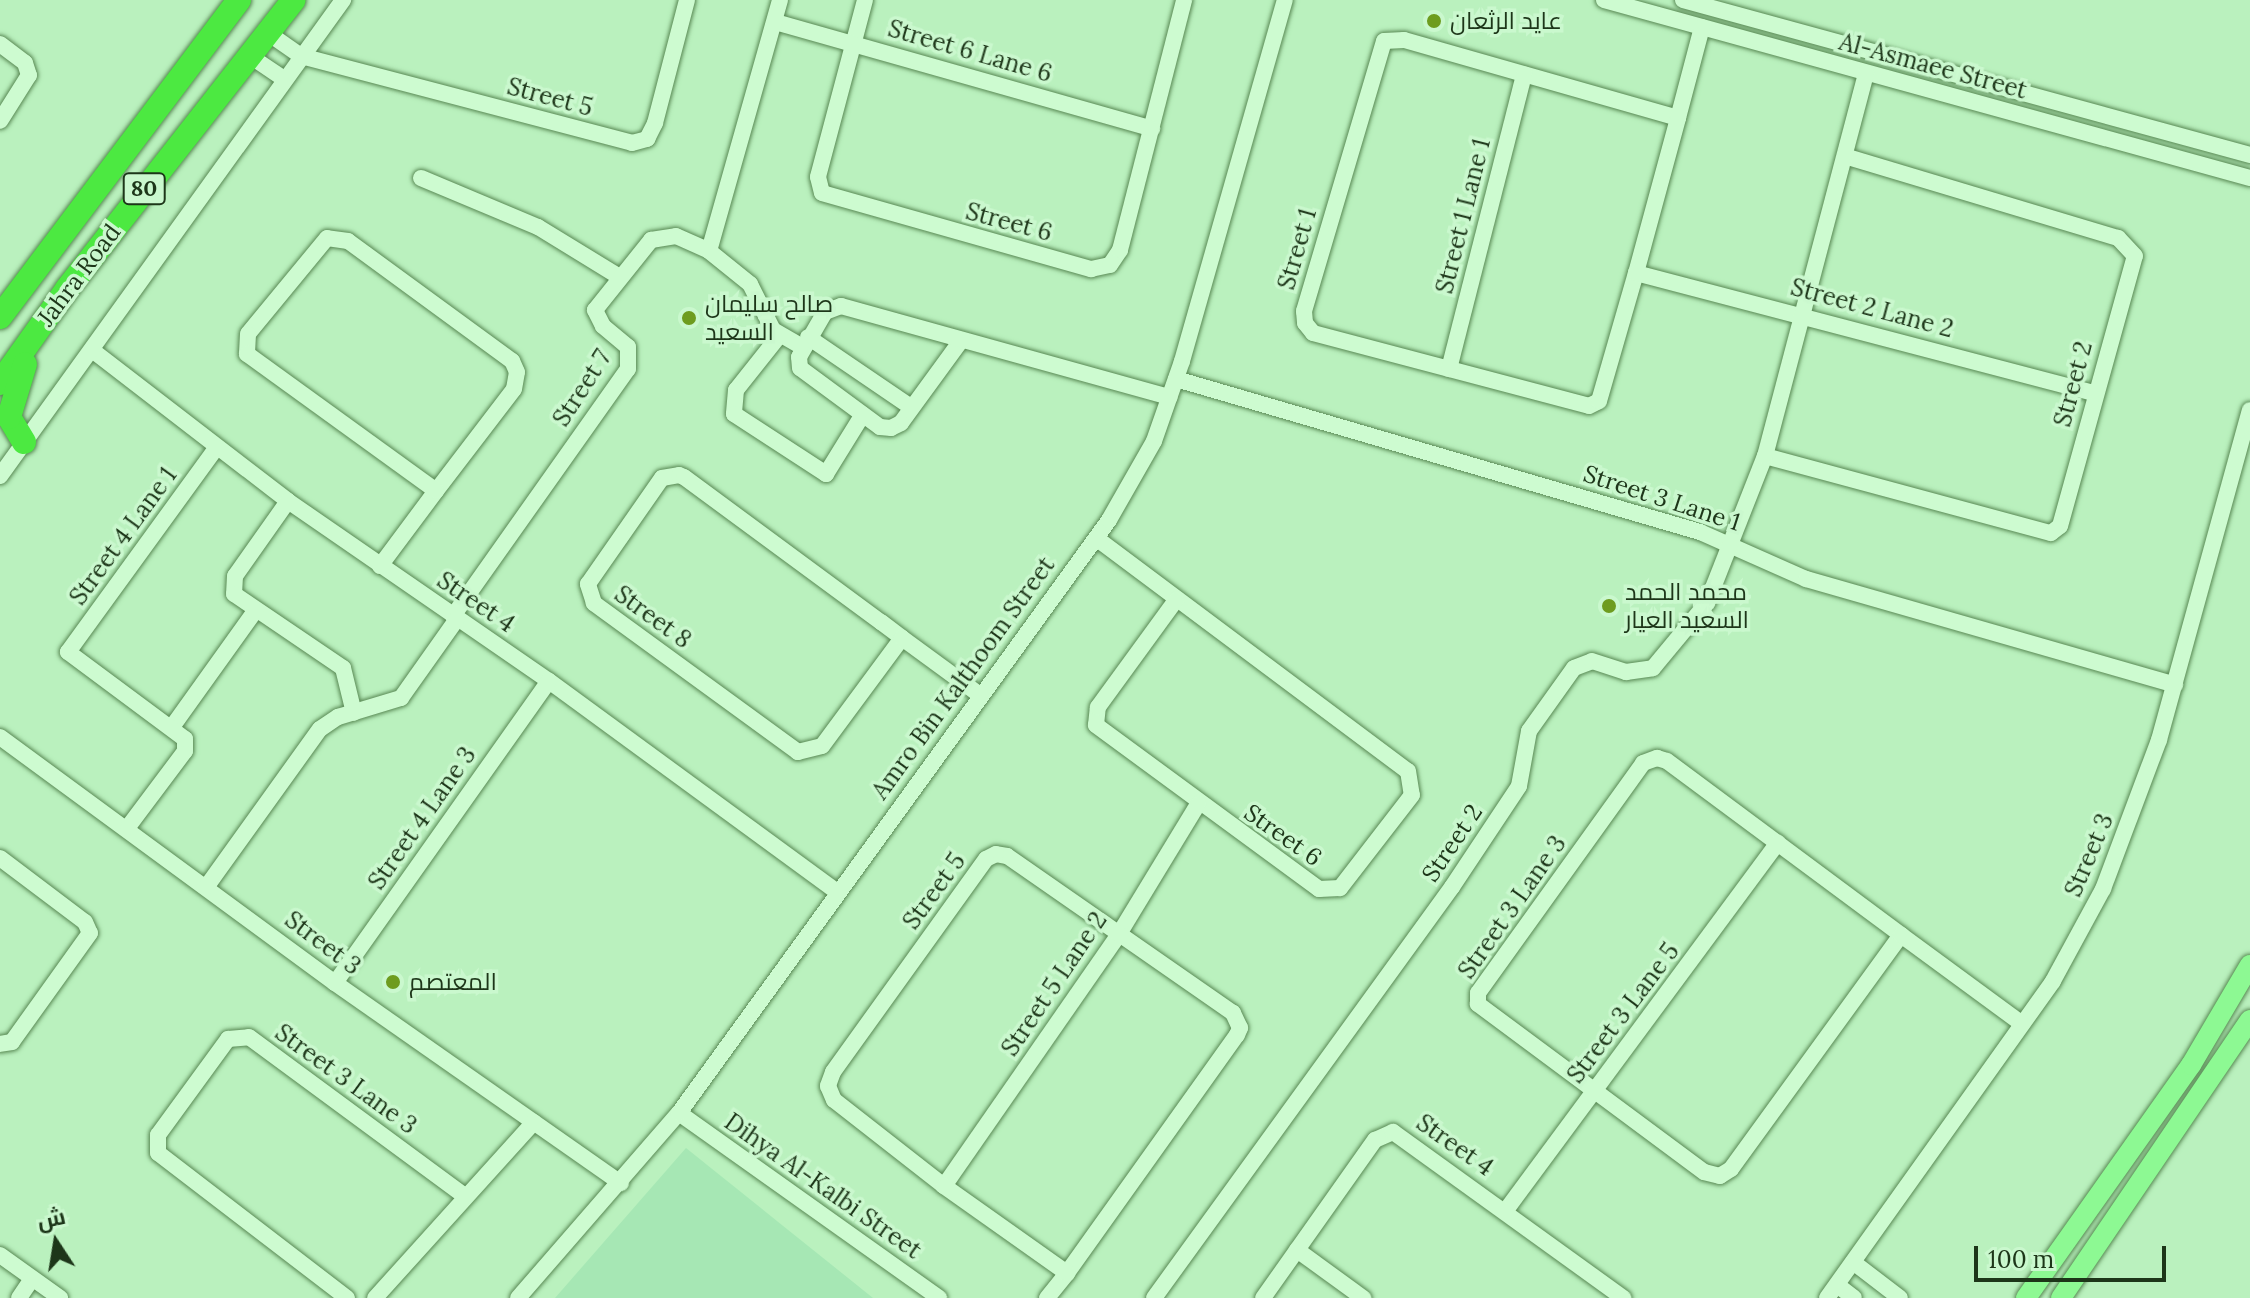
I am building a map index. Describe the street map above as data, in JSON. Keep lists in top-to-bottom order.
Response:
{
  "streets": {
    "highway": ["80", "Jahra Road"],
    "street": [
      "Street 6 Lane 6",
      "Al-Asmaee Street",
      "Street 5",
      "Street 1 Lane 1",
      "Street 6",
      "Street 1",
      "Street 2 Lane 2",
      "Street 2",
      "Street 7",
      "Street 3 Lane 1",
      "Street 4 Lane 1",
      "Street 4",
      "Street 8",
      "Amro Bin Kalthoom Street",
      "Street 4 Lane 3",
      "Street 3",
      "Street 3 Lane 3",
      "Street 5 Lane 2",
      "Street 3 Lane 5",
      "Dihya Al-Kalbi Street"
    ]
  },
  "crossings": [
    ["Street 6 Lane 6", "Street 6"],
    ["Al-Asmaee Street", "Street 1"],
    ["Al-Asmaee Street", "Street 2"],
    ["Street 5", "Street 5 Lane 2"],
    ["Street 1 Lane 1", "Street 1"],
    ["Street 6", "Amro Bin Kalthoom Street"],
    ["Street 6", "Street 5 Lane 2"],
    ["Street 1", "Street 2 Lane 2"],
    ["Street 2 Lane 2", "Street 2"],
    ["Street 2", "Street 3 Lane 1"],
    ["Street 7", "Street 4"],
    ["Street 3 Lane 1", "Amro Bin Kalthoom Street"],
    ["Street 3 Lane 1", "Street 3"],
    ["Street 4 Lane 1", "Street 4"],
    ["Street 4", "Amro Bin Kalthoom Street"],
    ["Street 4", "Street 4 Lane 3"],
    ["Street 4", "Street 3 Lane 5"],
    ["Street 8", "Amro Bin Kalthoom Street"],
    ["Amro Bin Kalthoom Street", "Street 3"],
    ["Amro Bin Kalthoom Street", "Dihya Al-Kalbi Street"],
    ["Street 4 Lane 3", "Street 3"],
    ["Street 3", "Street 3 Lane 3"],
    ["Street 3 Lane 3", "Street 3 Lane 5"]
  ],
  "places": [
    "عايد الرثعان",
    "صالح سليمان السعيد",
    "محمد الحمد السعيد العيار",
    "المعتصم"
  ],
  "scale_bar": "100 m",
  "north": "top"
}
